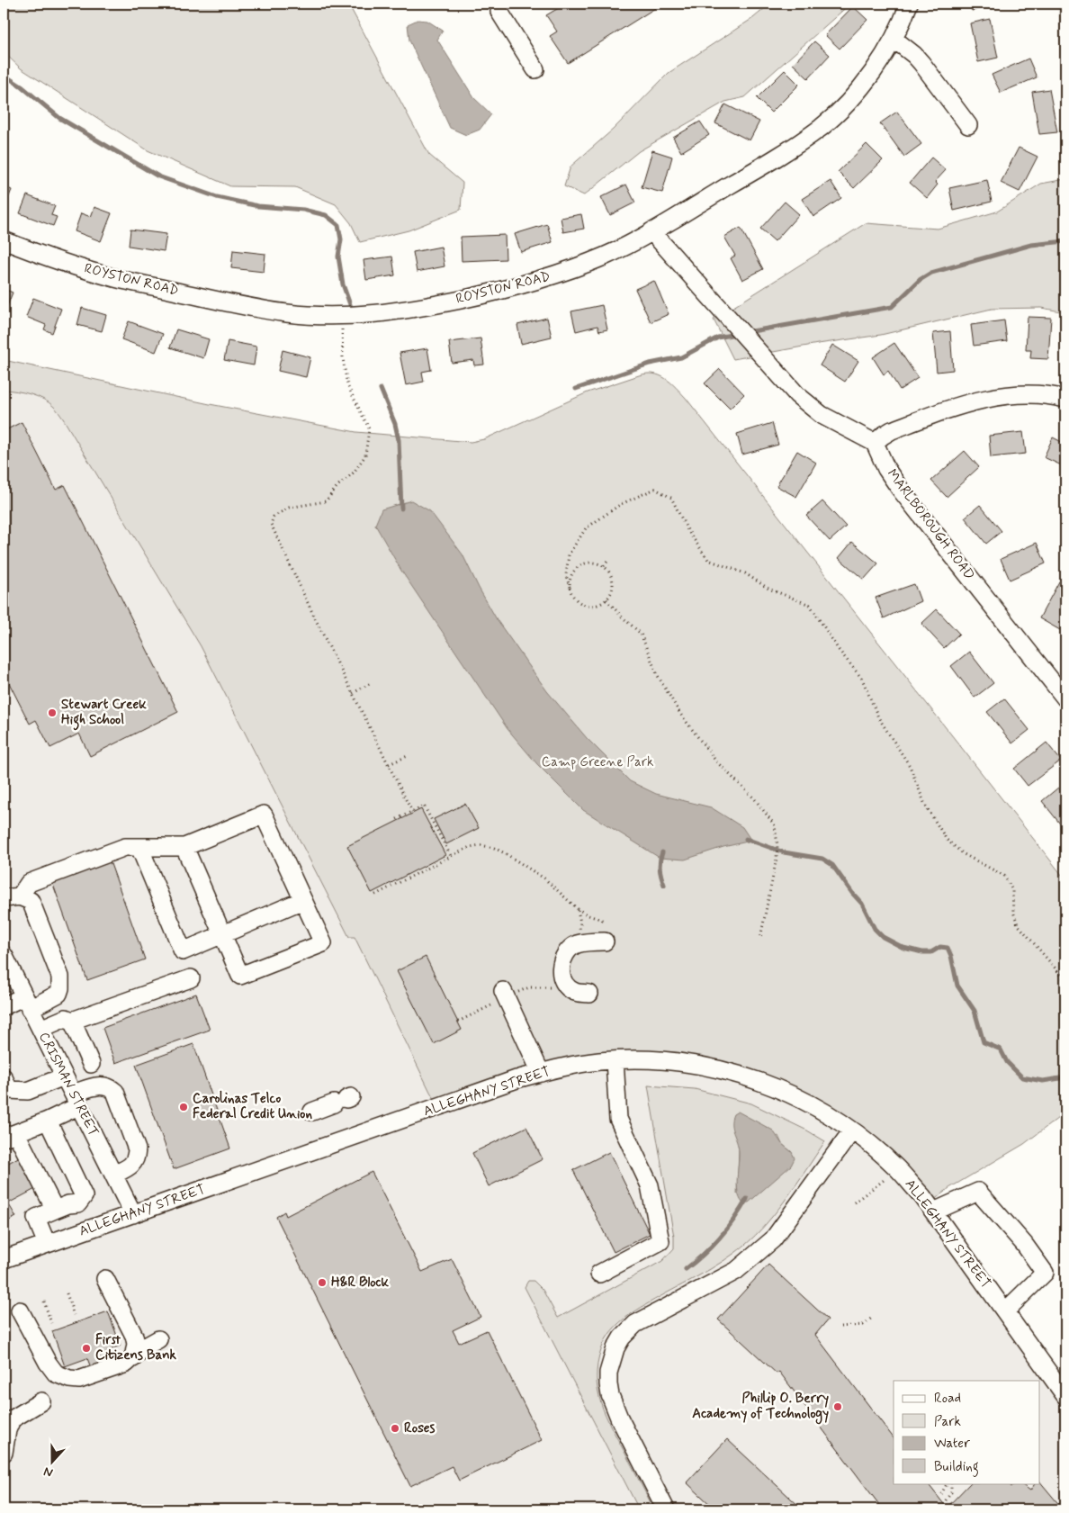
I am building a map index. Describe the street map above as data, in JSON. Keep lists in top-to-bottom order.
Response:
{
  "streets": {
    "street": [
      "ROYSTON ROAD",
      "MARLBOROUGH ROAD",
      "CRISMAN STREET",
      "ALLEGHANY STREET"
    ]
  },
  "crossings": [
    ["CRISMAN STREET", "ALLEGHANY STREET"]
  ],
  "parks": ["Camp Greene Park"],
  "places": [
    "Stewart Creek High School",
    "Carolinas Telco Federal Credit Union",
    "H&R Block",
    "First Citizens Bank",
    "Phillip O. Berry Academy of Technology",
    "Roses"
  ],
  "legend": [
    "Road",
    "Park",
    "Water",
    "Building"
  ],
  "north": "bottom"
}
